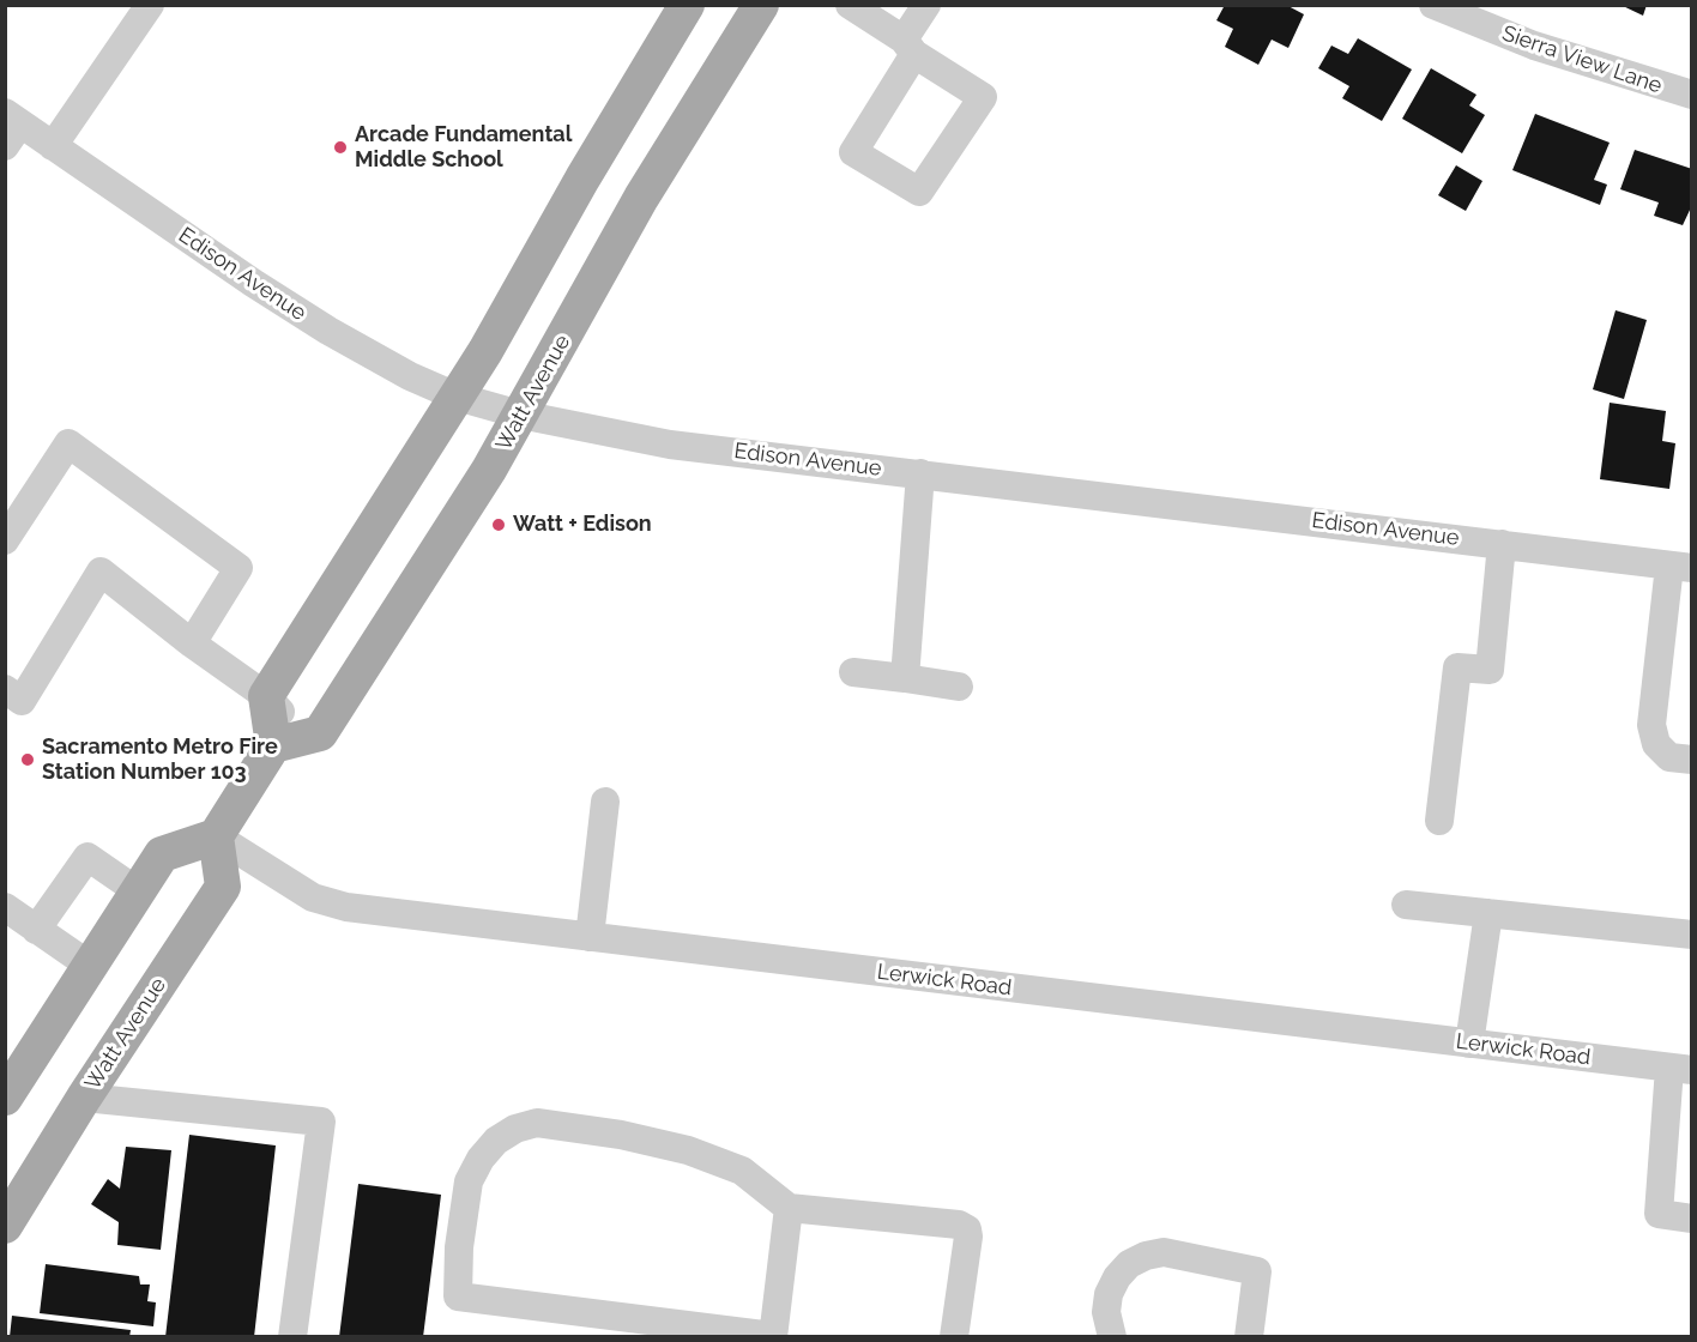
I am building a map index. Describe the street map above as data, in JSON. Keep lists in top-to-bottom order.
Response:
{
  "streets": {
    "main road": ["Watt Avenue"],
    "street": ["Sierra View Lane", "Edison Avenue", "Lerwick Road"]
  },
  "crossings": [
    ["Edison Avenue", "Watt Avenue"],
    ["Watt Avenue", "Lerwick Road"]
  ],
  "places": ["Arcade Fundamental Middle School", "Watt + Edison", "Sacramento Metro Fire Station Number 103"]
}
